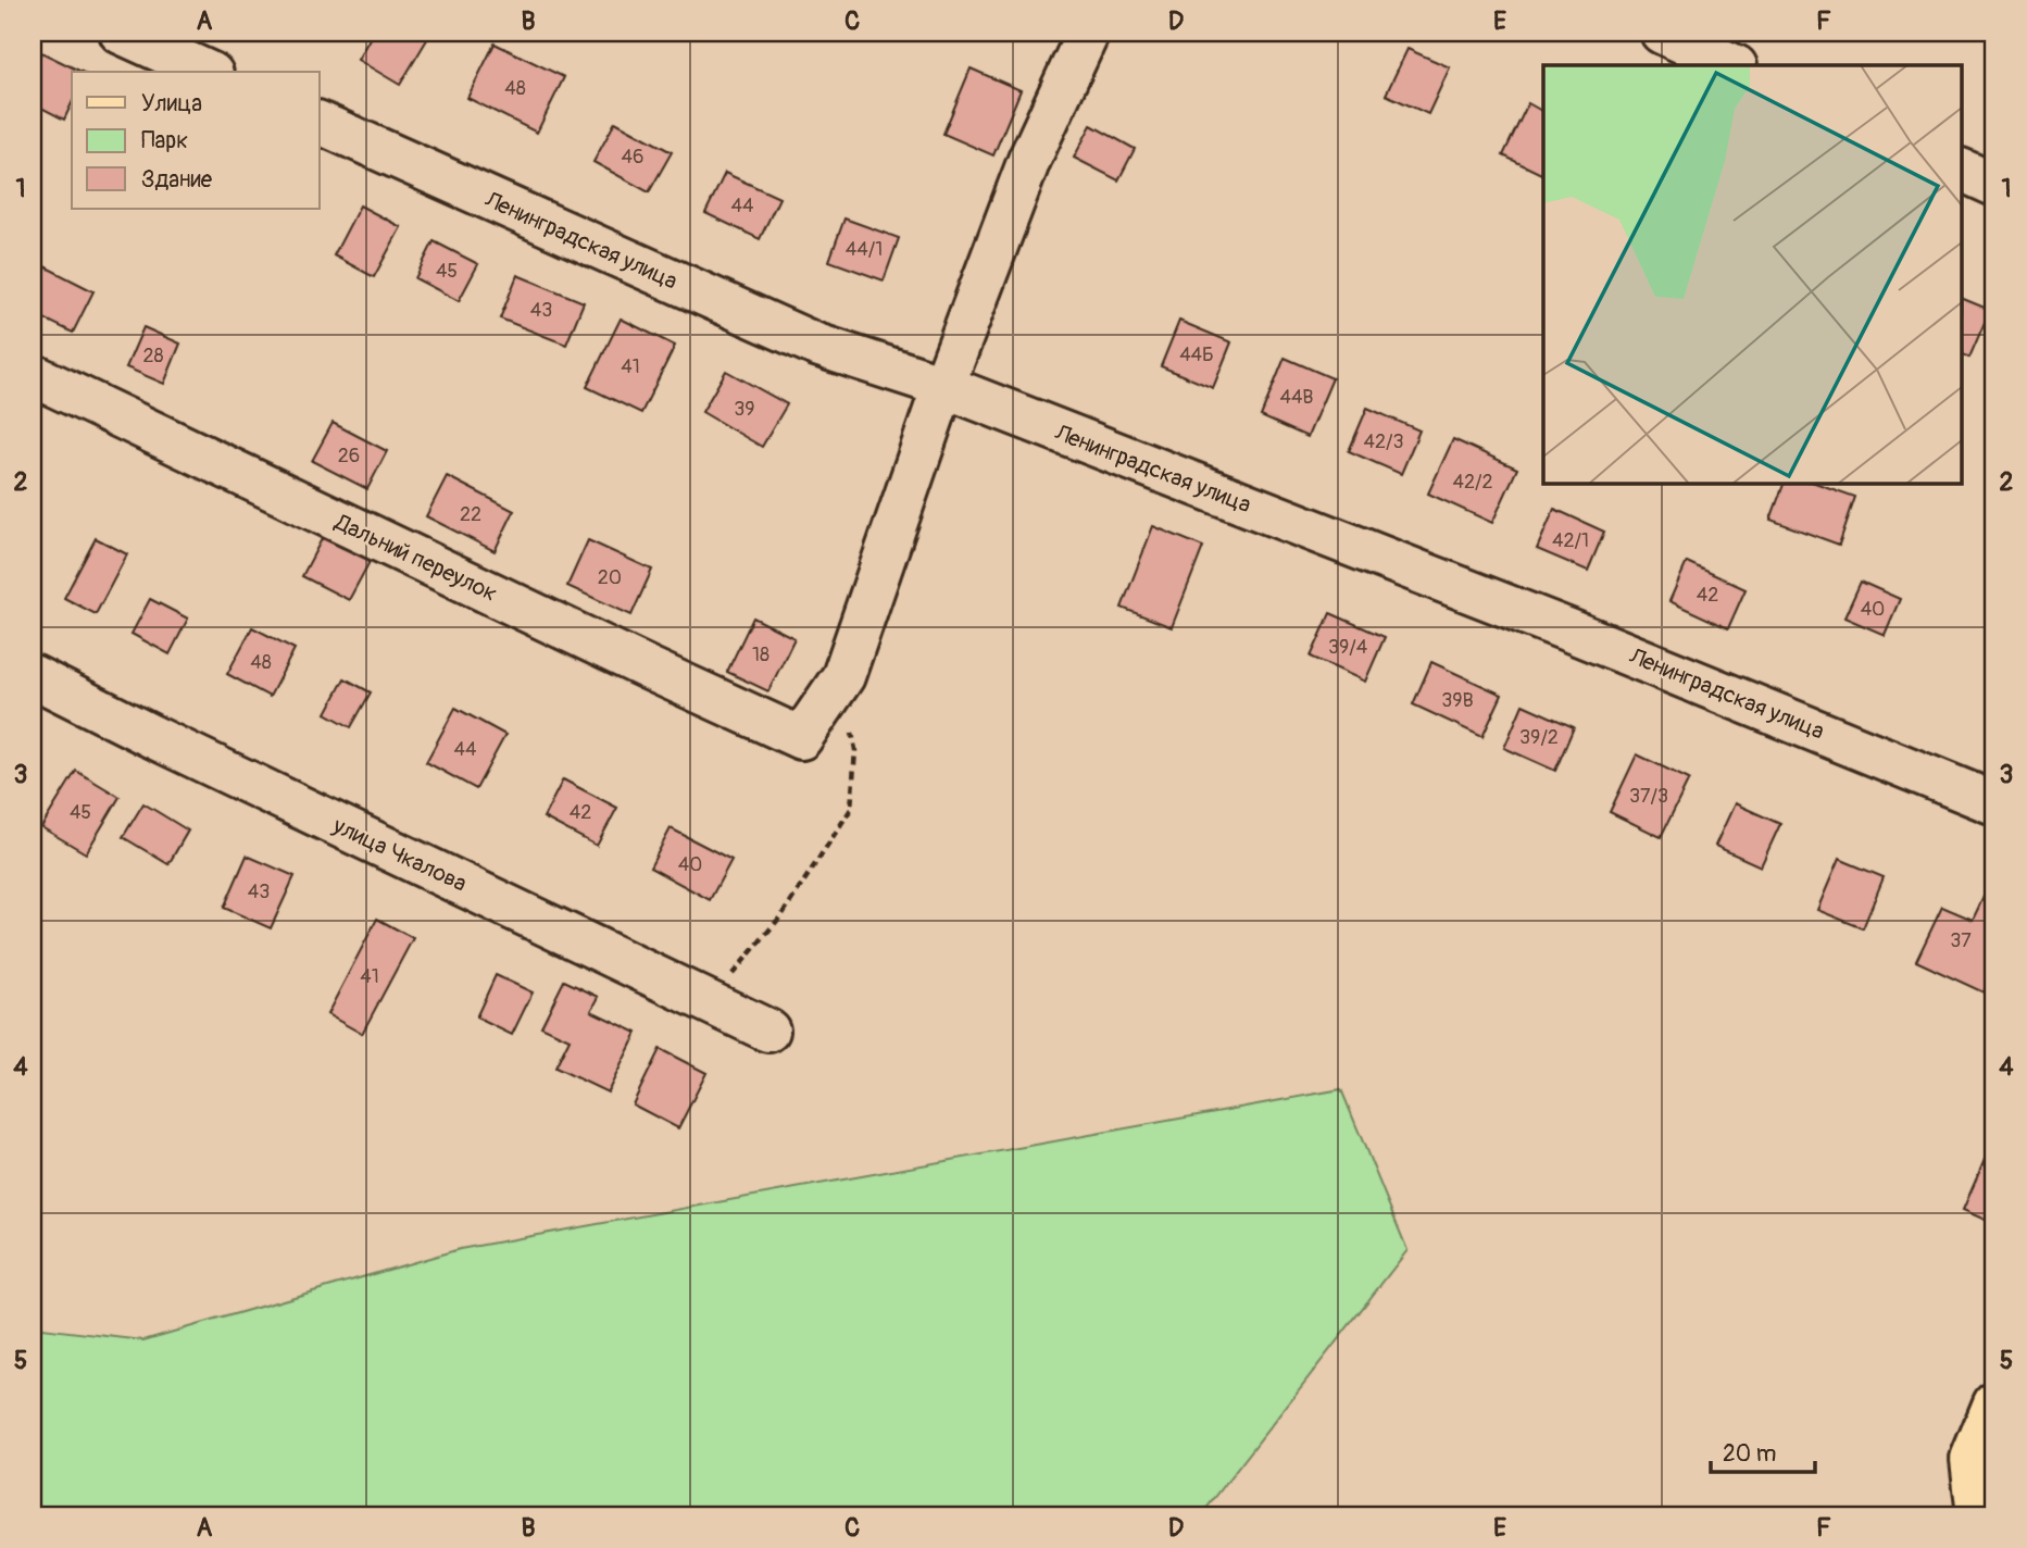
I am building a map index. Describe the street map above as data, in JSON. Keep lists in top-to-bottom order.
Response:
{
  "streets": {
    "street": ["Ленинградская улица", "Дальний переулок", "улица Чкалова"]
  },
  "house_numbers": [
    "48",
    "46",
    "44",
    "44/1",
    "45",
    "43",
    "44Б",
    "28",
    "41",
    "44В",
    "39",
    "42/3",
    "26",
    "42/2",
    "22",
    "42/1",
    "20",
    "42",
    "40",
    "39/4",
    "18",
    "48",
    "39В",
    "39/2",
    "44",
    "37/3",
    "45",
    "42",
    "40",
    "43",
    "37",
    "41"
  ],
  "legend": ["Улица", "Парк", "Здание"],
  "scale_bar": "20 m",
  "grid": {
    "columns": [
      "A",
      "B",
      "C",
      "D",
      "E",
      "F"
    ],
    "rows": [
      "1",
      "2",
      "3",
      "4",
      "5"
    ]
  }
}
